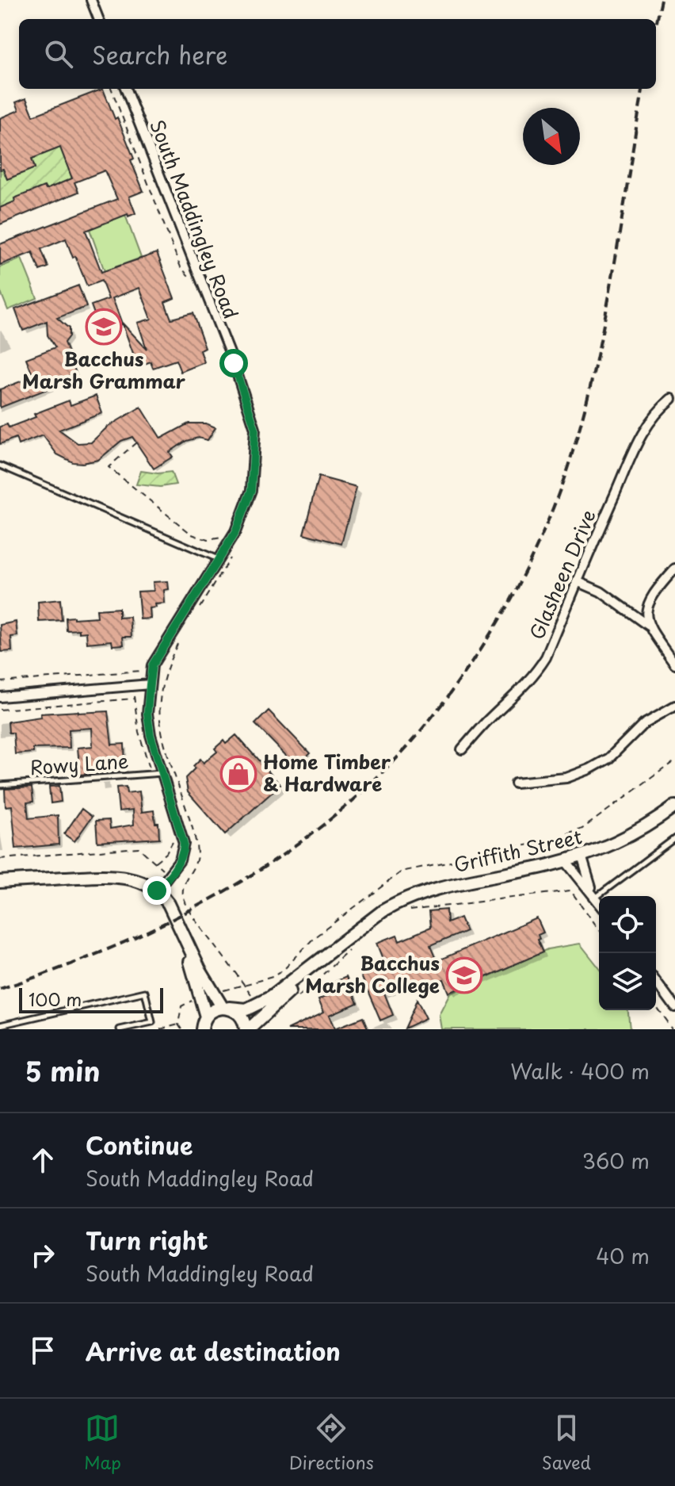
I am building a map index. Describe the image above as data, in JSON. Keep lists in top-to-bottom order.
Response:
{
  "streets": {
    "street": ["South Maddingley Road", "Glasheen Drive", "Griffith Street"],
    "lane": ["Rowy Lane"]
  },
  "crossings": [
    ["South Maddingley Road", "Rowy Lane"]
  ],
  "places": {
    "school or university": ["Bacchus Marsh Grammar", "Bacchus Marsh College"],
    "shop": ["Home Timber & Hardware"]
  },
  "scale_bar": "100 m",
  "north": "bottom right",
  "page": {
    "search": "Search here",
    "scale": "100 m",
    "heading": ["5 min", "Walk · 400 m"],
    "list": [
      ["Continue", "South Maddingley Road", "360 m"],
      ["Turn right", "South Maddingley Road", "40 m"],
      "Arrive at destination"
    ],
    "nav": ["Map", "Directions", "Saved"]
  }
}
